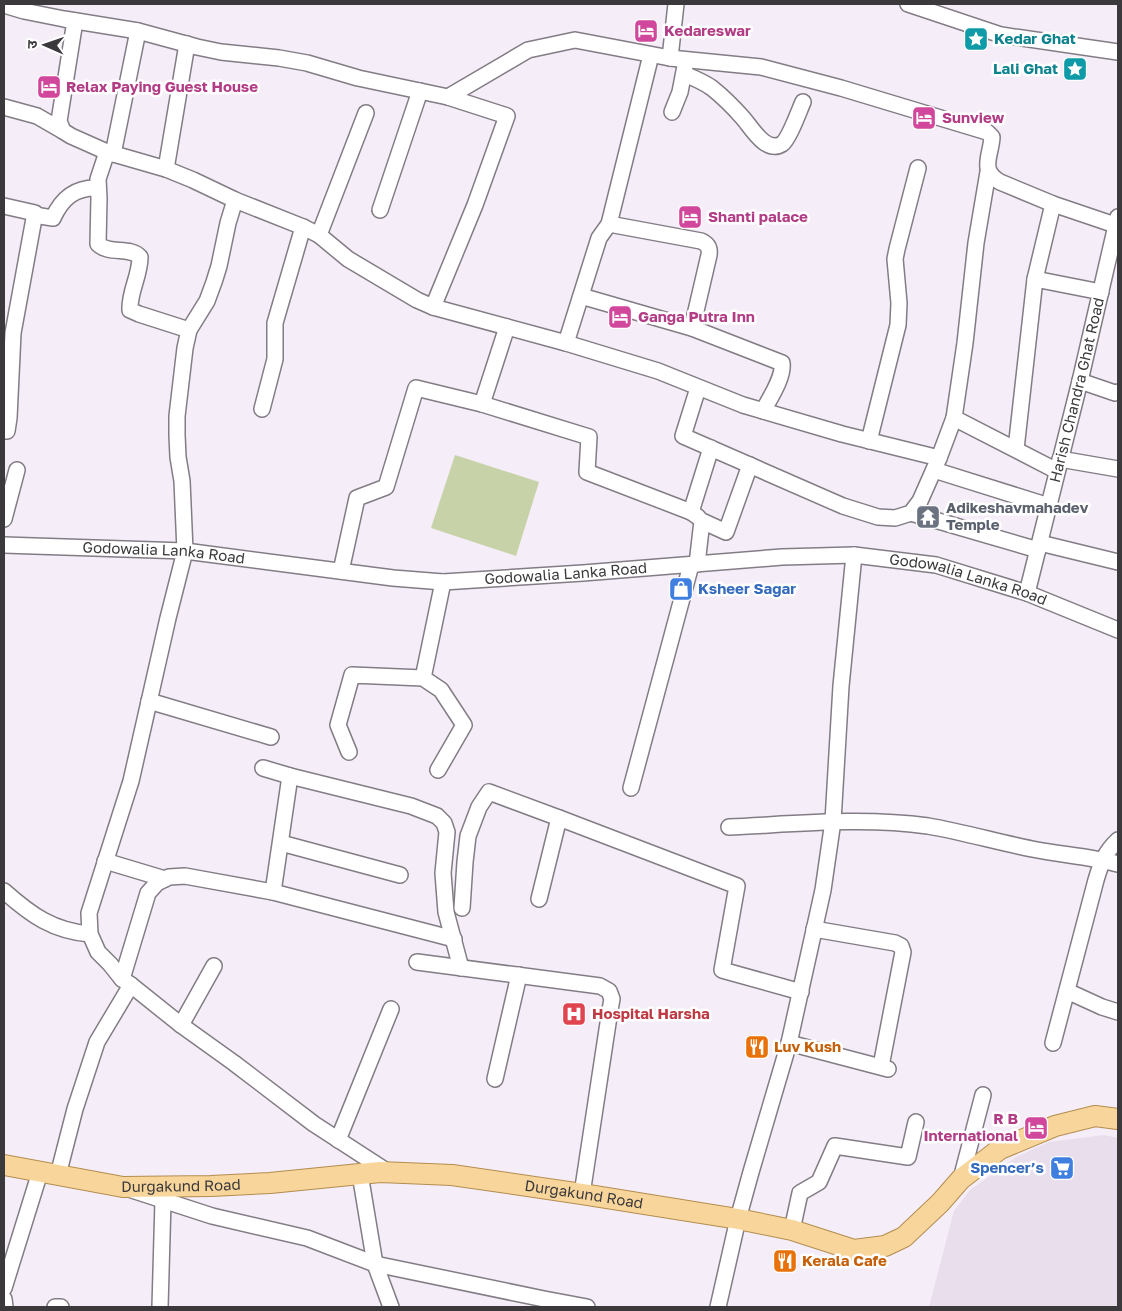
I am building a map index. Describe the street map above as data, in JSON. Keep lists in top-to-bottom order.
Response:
{
  "streets": {
    "main road": ["Durgakund Road"],
    "street": ["Harish Chandra Ghat Road", "Godowalia Lanka Road"]
  },
  "crossings": [
    ["Harish Chandra Ghat Road", "Godowalia Lanka Road"]
  ],
  "places": {
    "hotel": [
      "Kedareswar",
      "Relax Paying Guest House",
      "Sunview",
      "Shanti palace",
      "Ganga Putra Inn",
      "R B International"
    ],
    "place": ["Kedar Ghat", "Lali Ghat"],
    "temple": ["Adikeshavmahadev Temple"],
    "shop": ["Ksheer Sagar"],
    "hospital": ["Hospital Harsha"],
    "restaurant": ["Luv Kush", "Kerala Cafe"],
    "supermarket": ["Spencer’s"]
  },
  "north": "left"
}
